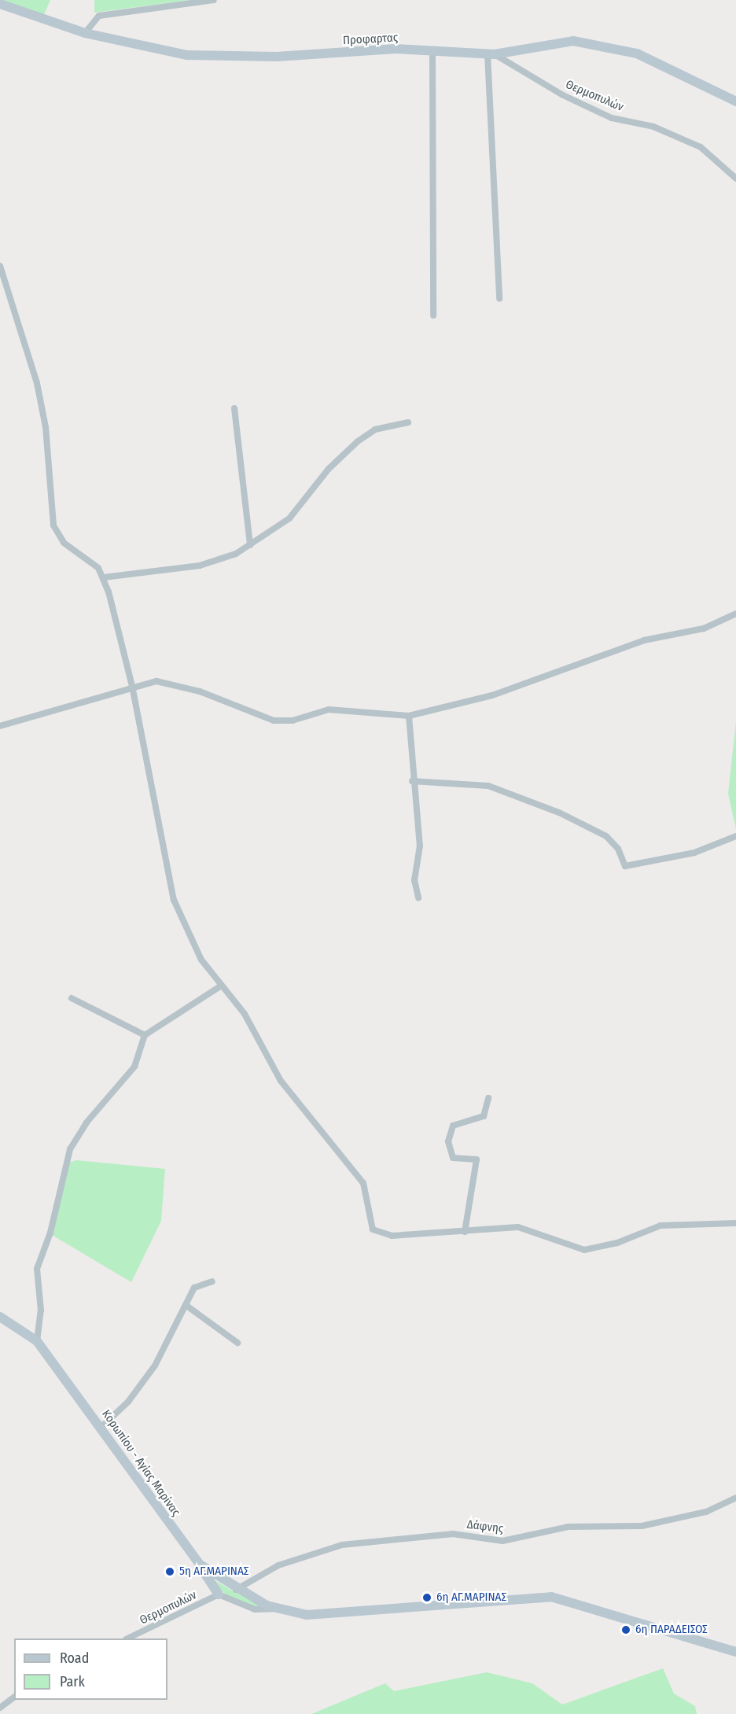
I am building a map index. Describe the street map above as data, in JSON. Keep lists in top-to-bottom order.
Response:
{
  "streets": {
    "main road": ["Προφαρτας", "Κορωπίου - Αγίας Μαρίνας"],
    "street": ["Θερμοπυλών", "Δάφνης"]
  },
  "crossings": [
    ["Προφαρτας", "Θερμοπυλών"],
    ["Κορωπίου - Αγίας Μαρίνας", "Δάφνης"]
  ],
  "places": ["5η ΑΓ.ΜΑΡΙΝΑΣ", "6η ΑΓ.ΜΑΡΙΝΑΣ", "6η ΠΑΡΑΔΕΙΣΟΣ"],
  "legend": ["Road", "Park"]
}
